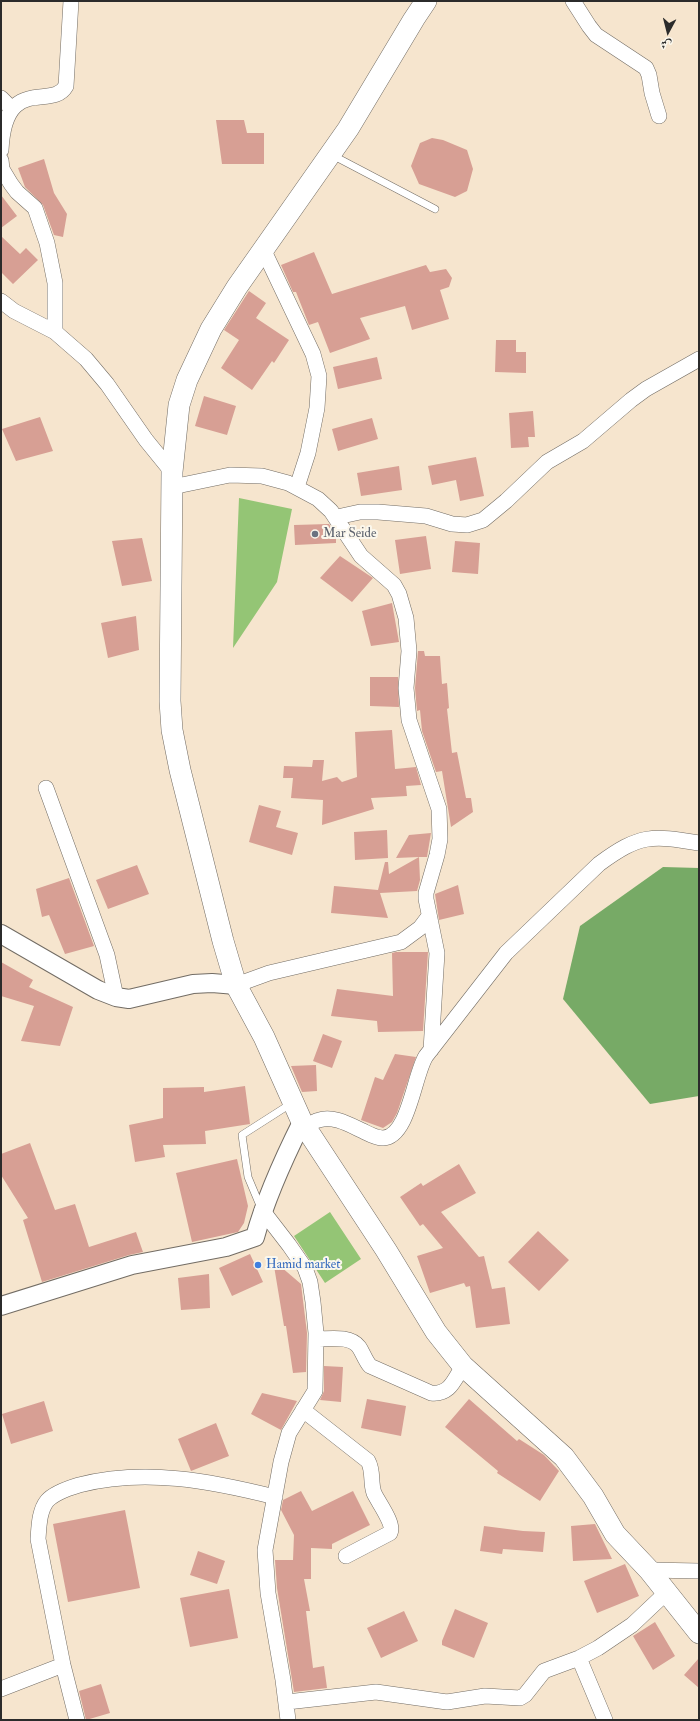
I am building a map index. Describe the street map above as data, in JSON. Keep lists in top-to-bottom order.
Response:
{
  "places": ["Mar Seide", "Hamid market"],
  "north": "bottom"
}
